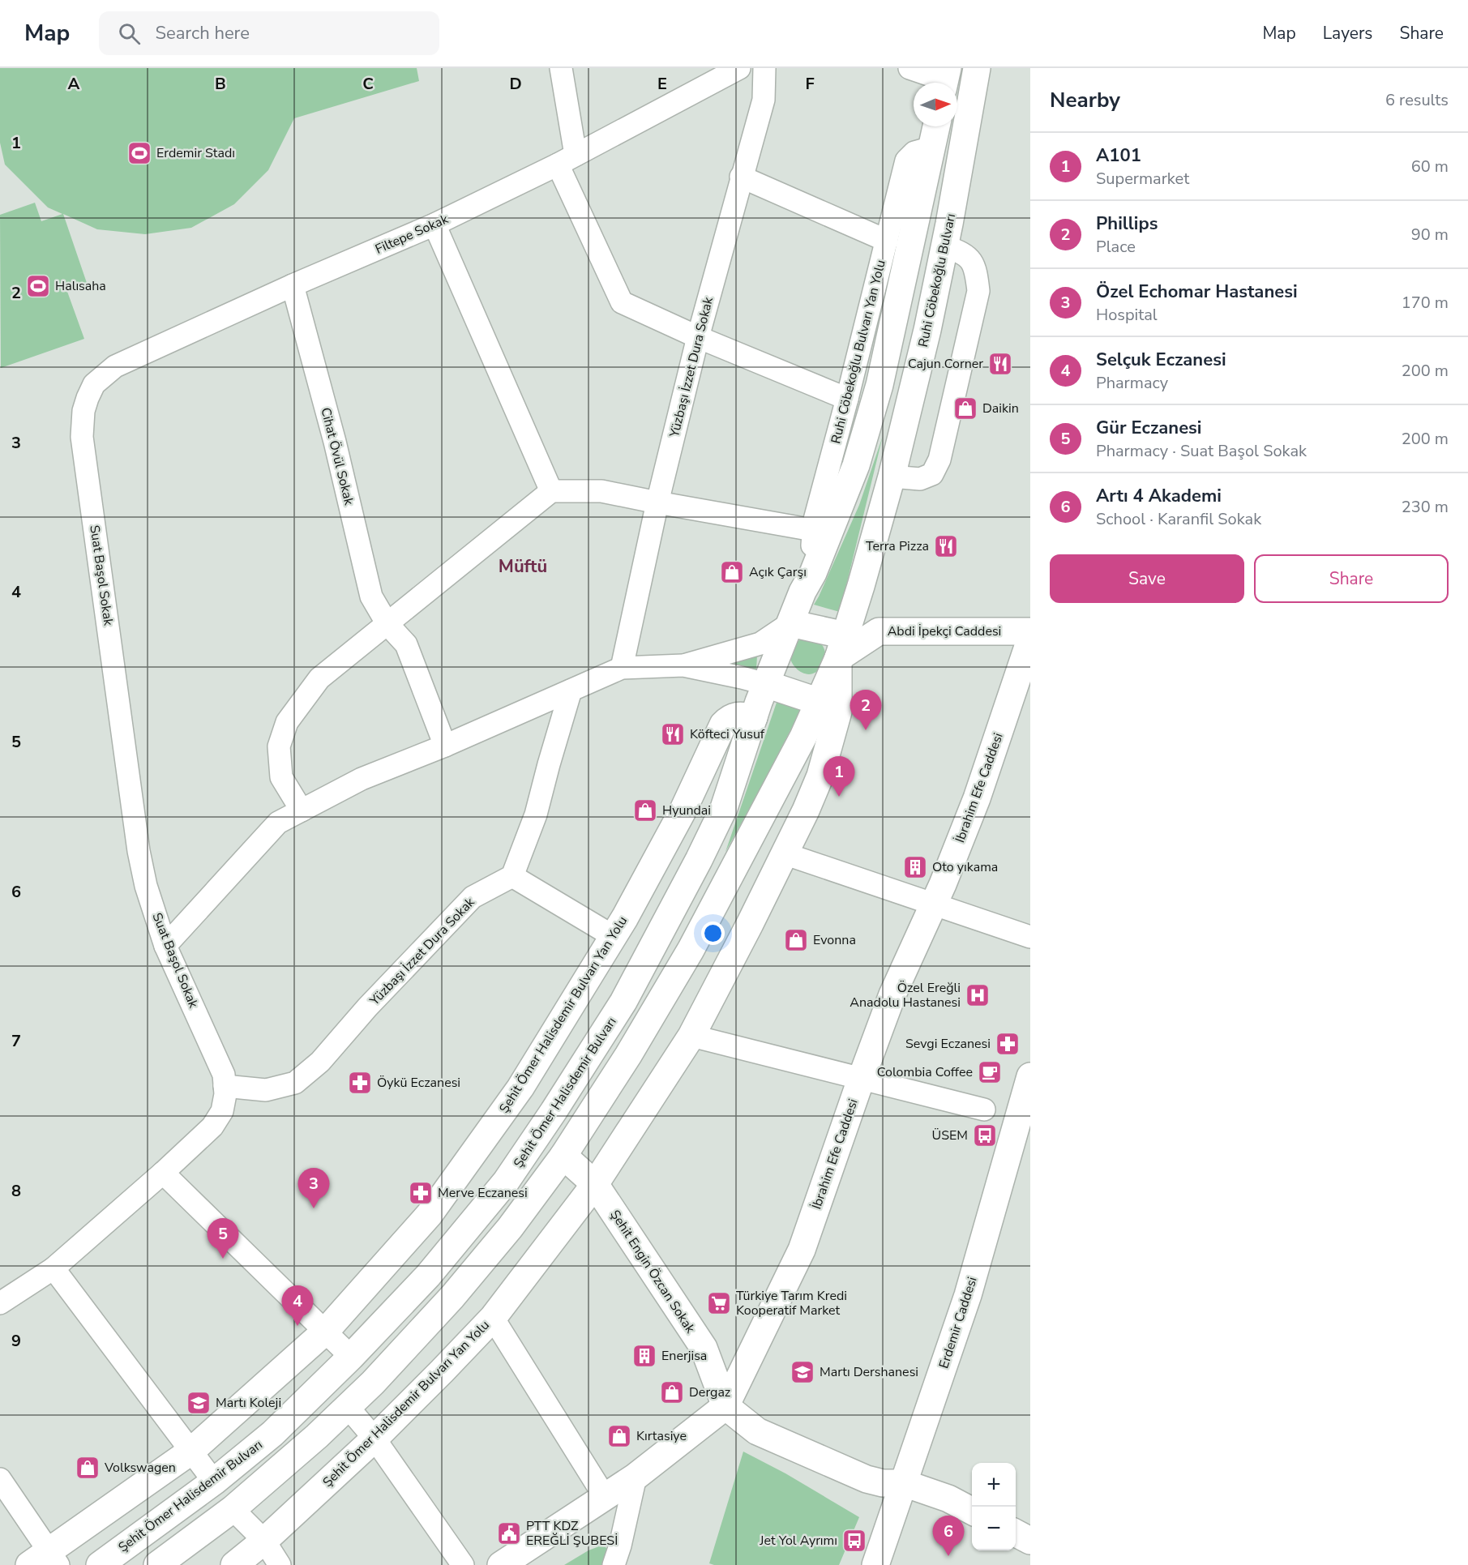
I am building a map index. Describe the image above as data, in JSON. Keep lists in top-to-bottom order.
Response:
{
  "streets": {
    "main road": [
      "Ruhi Cöbekoğlu Bulvarı",
      "Abdi İpekçi Caddesi",
      "İbrahim Efe Caddesi",
      "Şehit Ömer Halisdemir Bulvarı Yan Yolu",
      "Şehit Ömer Halisdemir Bulvarı",
      "Şehit Engin Özcan Sokak",
      "Erdemir Caddesi"
    ],
    "street": [
      "Filtepe Sokak",
      "Ruhi Cöbekoğlu Bulvarı Yan Yolu",
      "Yüzbaşı İzzet Dura Sokak",
      "Cihat Övül Sokak",
      "Suat Başol Sokak"
    ]
  },
  "crossings": [
    ["Filtepe Sokak", "Cihat Övül Sokak"],
    ["Filtepe Sokak", "Suat Başol Sokak"],
    ["Ruhi Cöbekoğlu Bulvarı", "Abdi İpekçi Caddesi"],
    ["Ruhi Cöbekoğlu Bulvarı", "Şehit Ömer Halisdemir Bulvarı Yan Yolu"],
    ["Yüzbaşı İzzet Dura Sokak", "Suat Başol Sokak"],
    ["Abdi İpekçi Caddesi", "Şehit Ömer Halisdemir Bulvarı Yan Yolu"],
    ["İbrahim Efe Caddesi", "Şehit Engin Özcan Sokak"],
    ["Şehit Ömer Halisdemir Bulvarı Yan Yolu", "Şehit Ömer Halisdemir Bulvarı"],
    ["Şehit Ömer Halisdemir Bulvarı Yan Yolu", "Şehit Engin Özcan Sokak"]
  ],
  "districts": ["Müftü"],
  "places": {
    "sports": ["Erdemir Stadı", "Halısaha"],
    "restaurant": ["Cajun Corner", "Terra Pizza", "Köfteci Yusuf"],
    "shop": [
      "Daikin",
      "Açık Çarşı",
      "Hyundai",
      "Evonna",
      "Dergaz",
      "Kırtasiye",
      "Volkswagen"
    ],
    "building": ["Oto yıkama", "Enerjisa"],
    "hospital": ["Özel Ereğli Anadolu Hastanesi"],
    "pharmacy": ["Sevgi Eczanesi", "Öykü Eczanesi", "Merve Eczanesi"],
    "cafe": ["Colombia Coffee"],
    "bus stop": ["ÜSEM", "Jet Yol Ayrımı"],
    "supermarket": ["Türkiye Tarım Kredi Kooperatif Market"],
    "school or university": ["Martı Dershanesi", "Martı Koleji"],
    "public building": ["PTT KDZ EREĞLİ ŞUBESİ"]
  },
  "north": "right",
  "page": {
    "header": "Map",
    "search": "Search here",
    "nav": ["Map", "Layers", "Share"],
    "heading": ["Nearby", "6 results"],
    "list": [
      {
        "mark": "1",
        "name": "A101",
        "note": "Supermarket",
        "value": "60 m"
      },
      {
        "mark": "2",
        "name": "Phillips",
        "note": "Place",
        "value": "90 m"
      },
      {
        "mark": "3",
        "name": "Özel Echomar Hastanesi",
        "note": "Hospital",
        "value": "170 m"
      },
      {
        "mark": "4",
        "name": "Selçuk Eczanesi",
        "note": "Pharmacy",
        "value": "200 m"
      },
      {
        "mark": "5",
        "name": "Gür Eczanesi",
        "note": "Pharmacy · Suat Başol Sokak",
        "value": "200 m"
      },
      {
        "mark": "6",
        "name": "Artı 4 Akademi",
        "note": "School · Karanfil Sokak",
        "value": "230 m"
      }
    ],
    "buttons": ["Save", "Share"],
    "pins": [
      "2",
      "1",
      "3",
      "5",
      "4",
      "6"
    ],
    "map_buttons": ["+", "−"]
  },
  "grid": {
    "columns": [
      "A",
      "B",
      "C",
      "D",
      "E",
      "F"
    ],
    "rows": [
      "1",
      "2",
      "3",
      "4",
      "5",
      "6",
      "7",
      "8",
      "9"
    ]
  }
}
